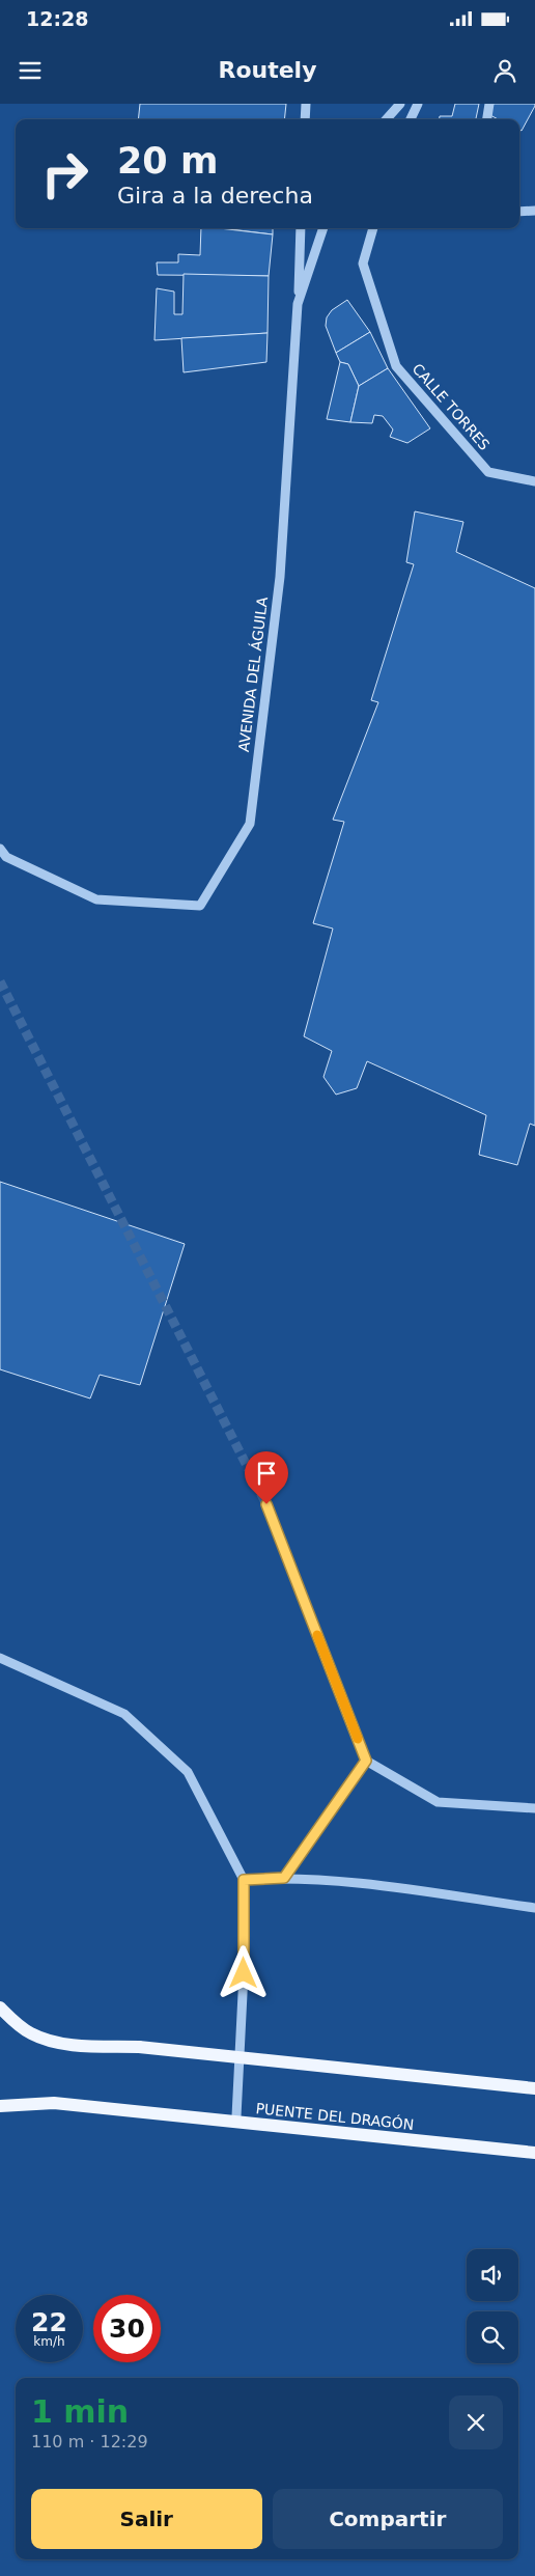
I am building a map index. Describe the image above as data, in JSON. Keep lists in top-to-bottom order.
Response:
{
  "streets": {
    "main road": ["PUENTE DEL DRAGÓN"],
    "street": ["CALLE TORRES", "AVENIDA DEL ÁGUILA"]
  },
  "page": {
    "status": "12:28",
    "header": "Routely",
    "turn": ["20 m", "Gira a la derecha"],
    "speed": "22 km/h",
    "limit": "30",
    "heading": ["1 min", "110 m · 12:29"],
    "buttons": ["Salir", "Compartir"]
  }
}
